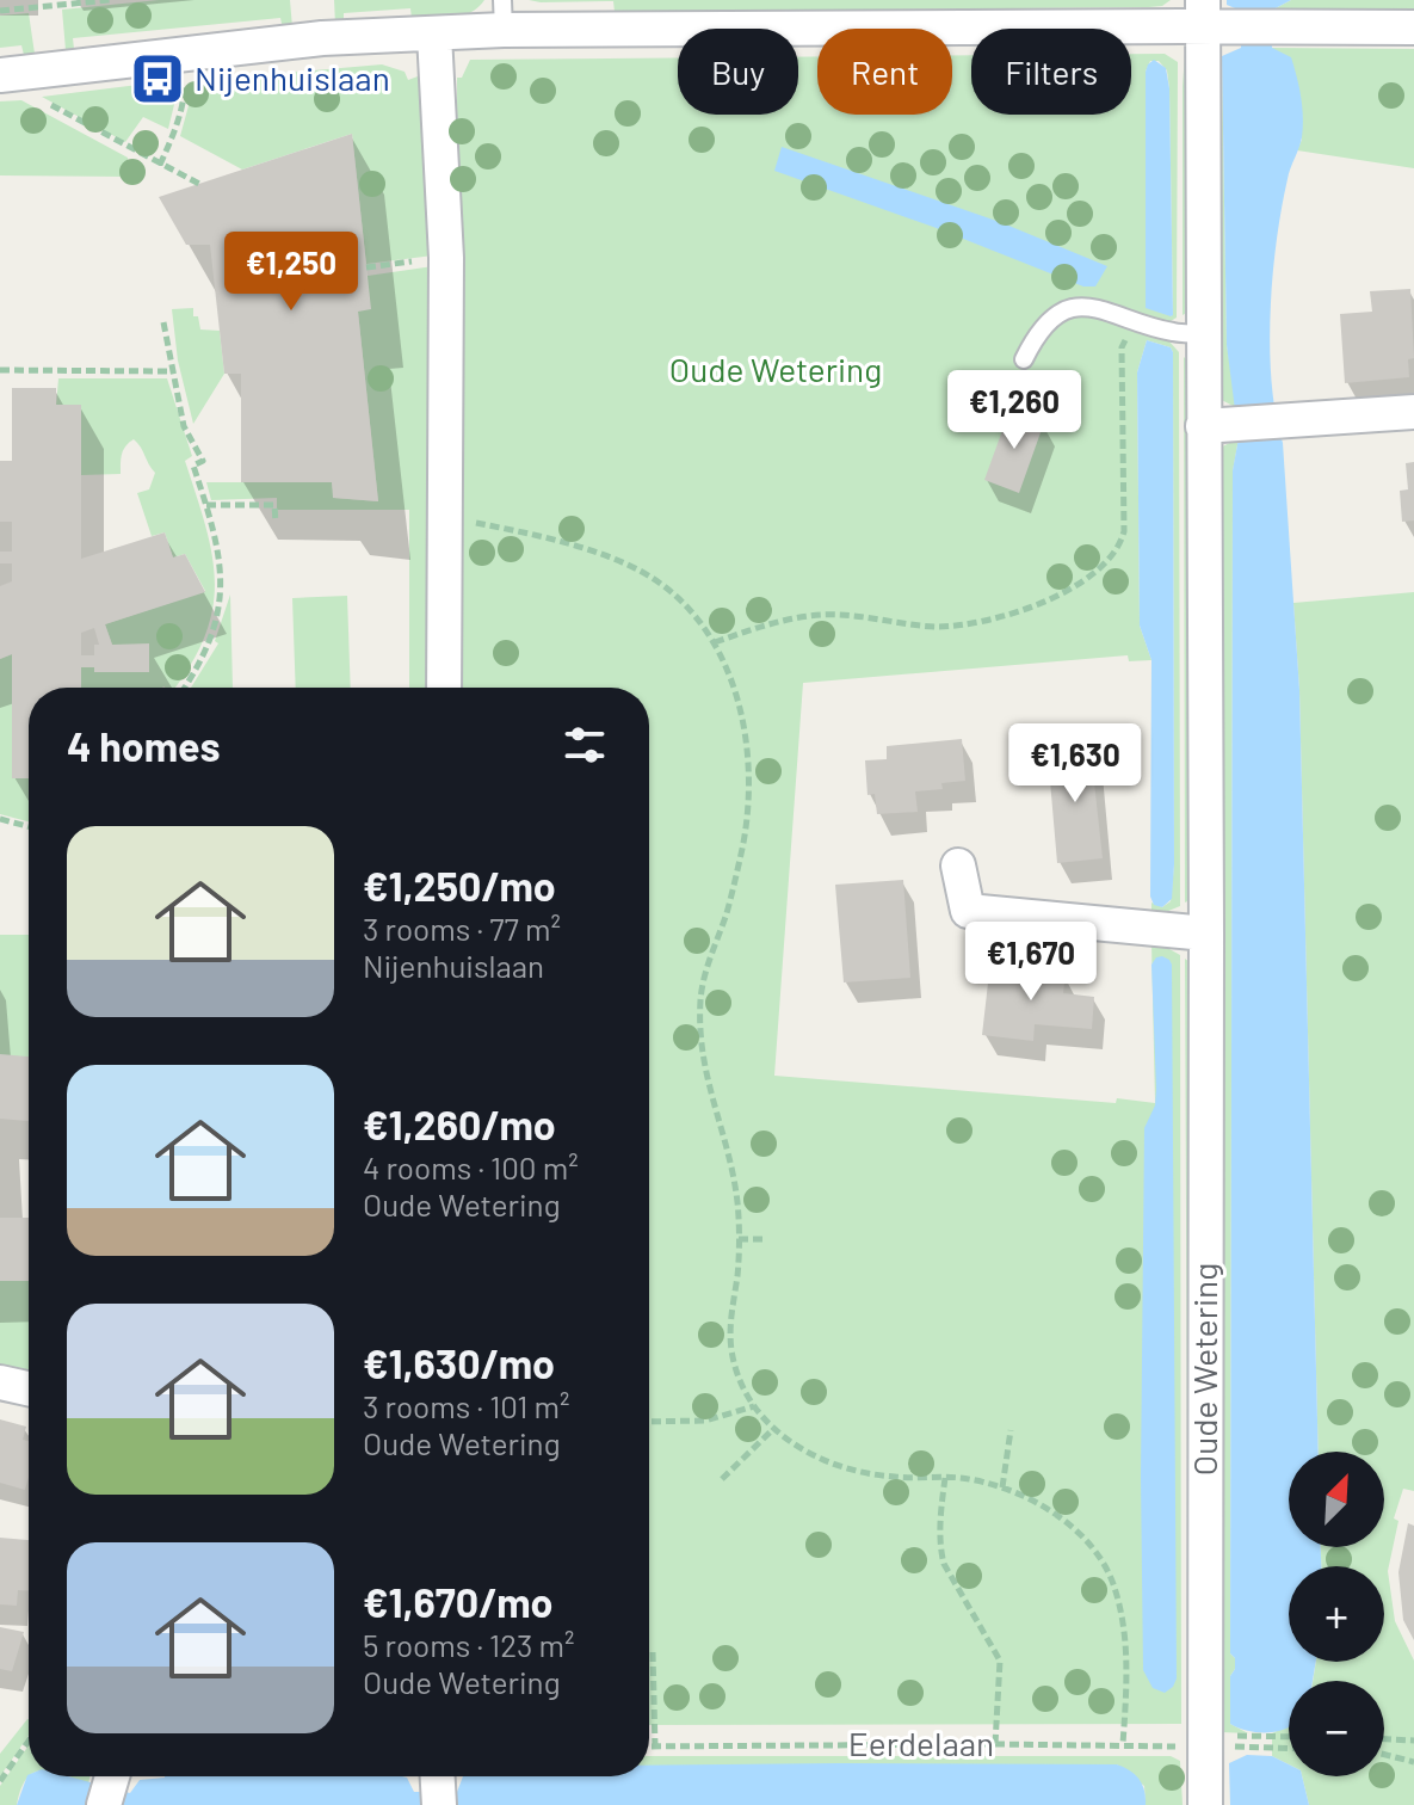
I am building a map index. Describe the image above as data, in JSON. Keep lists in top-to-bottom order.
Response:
{
  "streets": {
    "street": ["Oude Wetering"],
    "path": ["Eerdelaan"]
  },
  "crossings": [
    ["Oude Wetering", "Eerdelaan"]
  ],
  "parks": ["Oude Wetering"],
  "places": {
    "bus stop": ["Nijenhuislaan"]
  },
  "north": "top right",
  "page": {
    "chip": ["Buy", "Rent", "Filters"],
    "price": [
      "€1,250",
      "€1,260",
      "€1,630",
      "€1,670"
    ],
    "heading": "4 homes",
    "list": [
      {
        "name": "€1,250/mo",
        "note": "3 rooms · 77 m² · Nijenhuislaan"
      },
      {
        "name": "€1,260/mo",
        "note": "4 rooms · 100 m² · Oude Wetering"
      },
      {
        "name": "€1,630/mo",
        "note": "3 rooms · 101 m² · Oude Wetering"
      },
      {
        "name": "€1,670/mo",
        "note": "5 rooms · 123 m² · Oude Wetering"
      }
    ],
    "map_buttons": ["+", "−"]
  }
}
